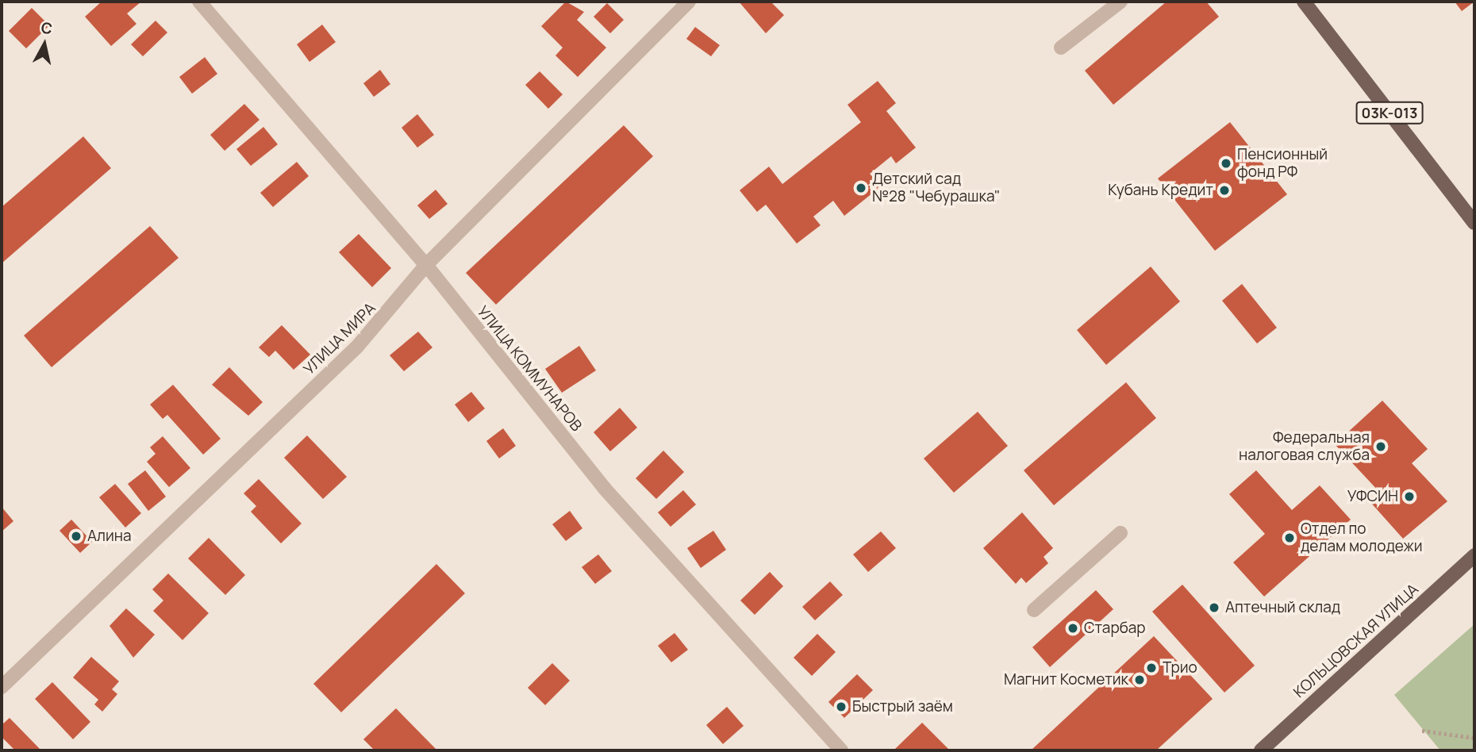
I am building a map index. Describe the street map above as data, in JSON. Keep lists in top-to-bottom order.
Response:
{
  "streets": {
    "main road": ["03К-013", "КОЛЬЦОВСКАЯ УЛИЦА"],
    "street": ["УЛИЦА МИРА", "УЛИЦА КОММУНАРОВ"]
  },
  "crossings": [
    ["УЛИЦА МИРА", "УЛИЦА КОММУНАРОВ"]
  ],
  "places": [
    "Пенсионный фонд РФ",
    "Детский сад №28 \"Чебурашка\"",
    "Кубань Кредит",
    "Федеральная налоговая служба",
    "УФСИН",
    "Алина",
    "Отдел по делам молодежи",
    "Аптечный склад",
    "Старбар",
    "Трио",
    "Магнит Косметик",
    "Быстрый заём"
  ],
  "north": "top"
}
